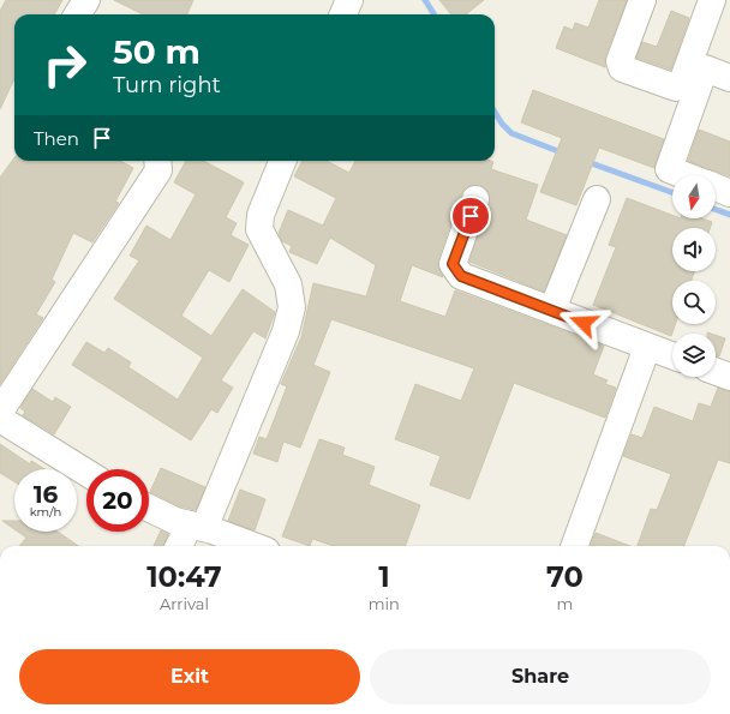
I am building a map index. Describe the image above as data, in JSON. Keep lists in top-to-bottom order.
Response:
{
  "north": "bottom",
  "page": {
    "turn": ["50 m", "Turn right"],
    "then": "Then",
    "speed": "16 km/h",
    "limit": "20",
    "eta": [
      "10:47",
      "Arrival",
      "1",
      "min",
      "70",
      "m"
    ],
    "buttons": ["Exit", "Share"]
  }
}
